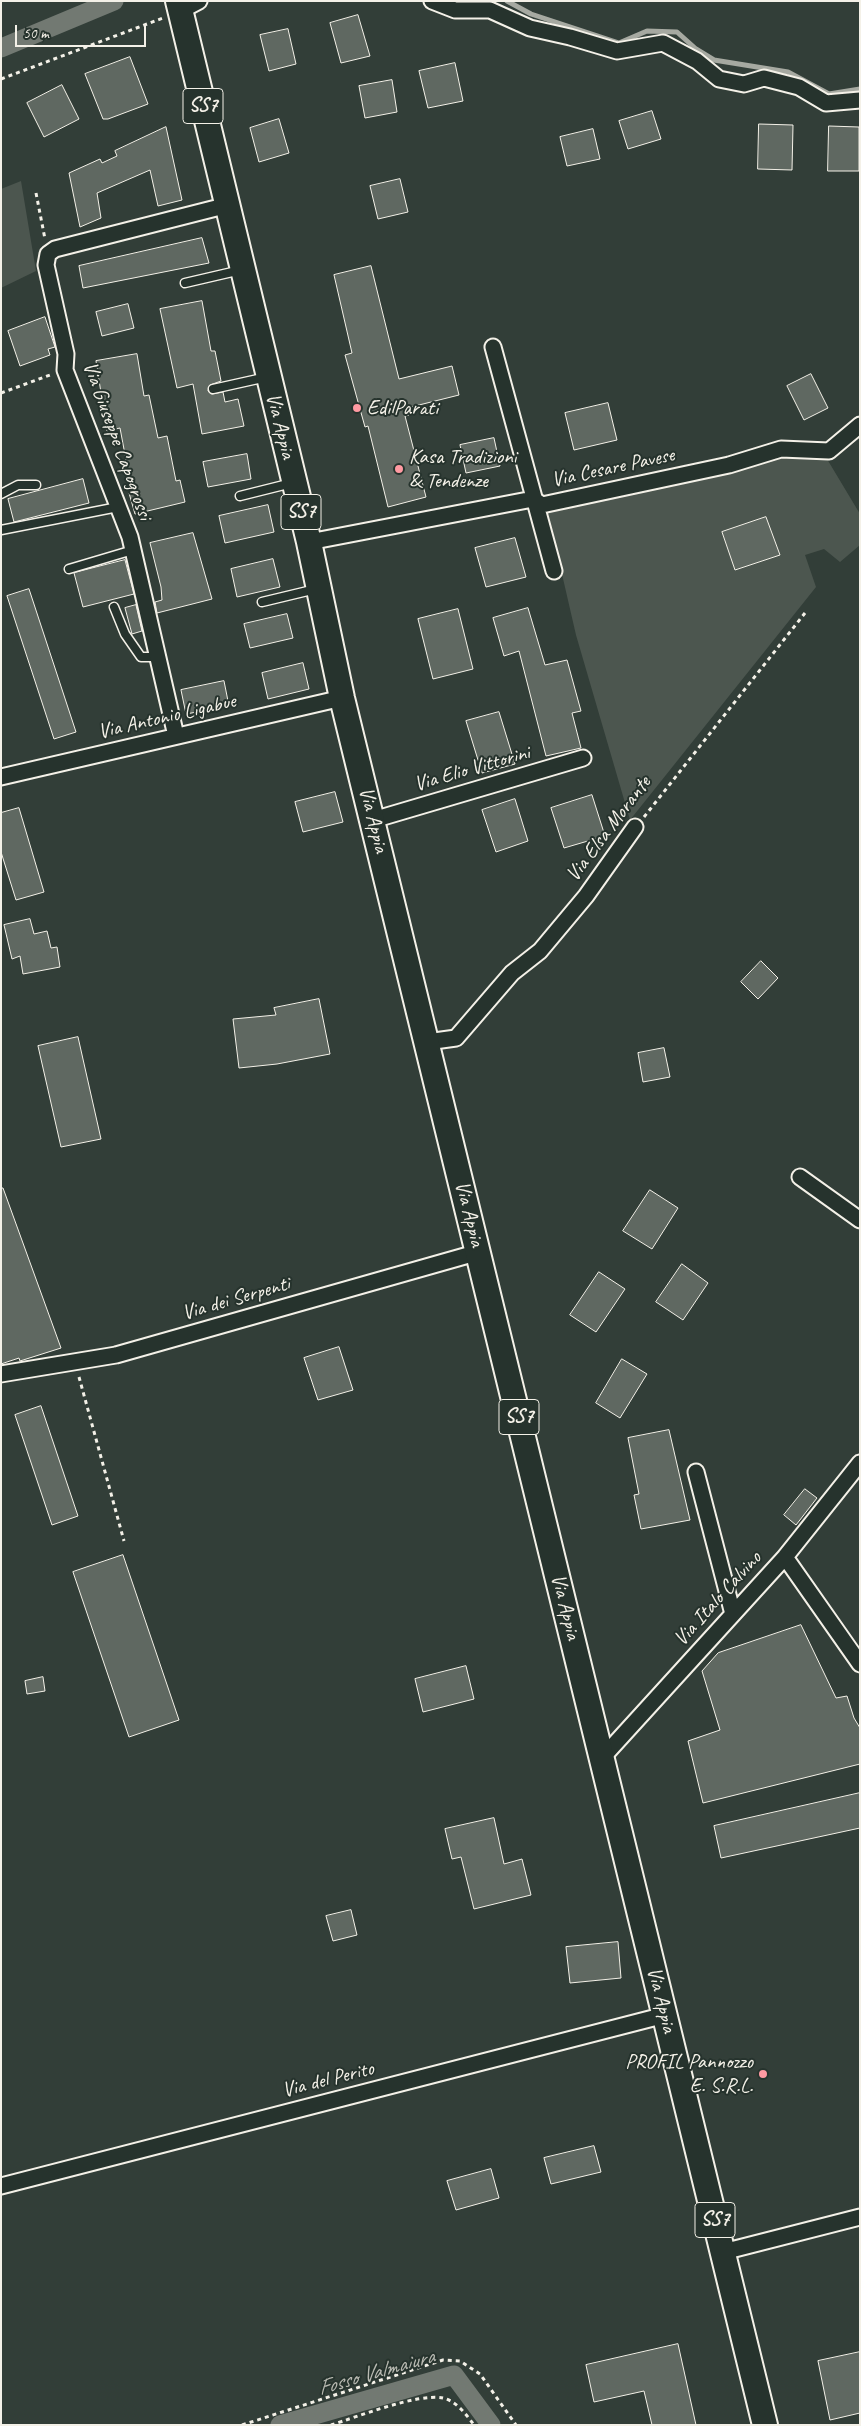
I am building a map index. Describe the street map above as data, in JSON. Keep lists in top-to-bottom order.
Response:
{
  "streets": {
    "main road": ["SS7", "Via Appia"],
    "street": [
      "Via Giuseppe Capogrossi",
      "Via Cesare Pavese",
      "Via Antonio Ligabue",
      "Via Elio Vittorini",
      "Via Elsa Morante",
      "Via dei Serpenti",
      "Via Italo Calvino",
      "Via del Perito"
    ]
  },
  "crossings": [
    ["Via Appia", "Via Cesare Pavese"],
    ["Via Appia", "Via Antonio Ligabue"],
    ["Via Appia", "Via Elio Vittorini"],
    ["Via Appia", "Via Elsa Morante"],
    ["Via Appia", "Via dei Serpenti"],
    ["Via Appia", "Via Italo Calvino"],
    ["Via Appia", "Via del Perito"],
    ["Via Giuseppe Capogrossi", "Via Antonio Ligabue"]
  ],
  "water": ["Fosso Valmaiura"],
  "places": ["EdilParati", "Kasa Tradizioni & Tendenze", "PROFIL Pannozzo E. S.R.L."],
  "scale_bar": "50 m"
}
